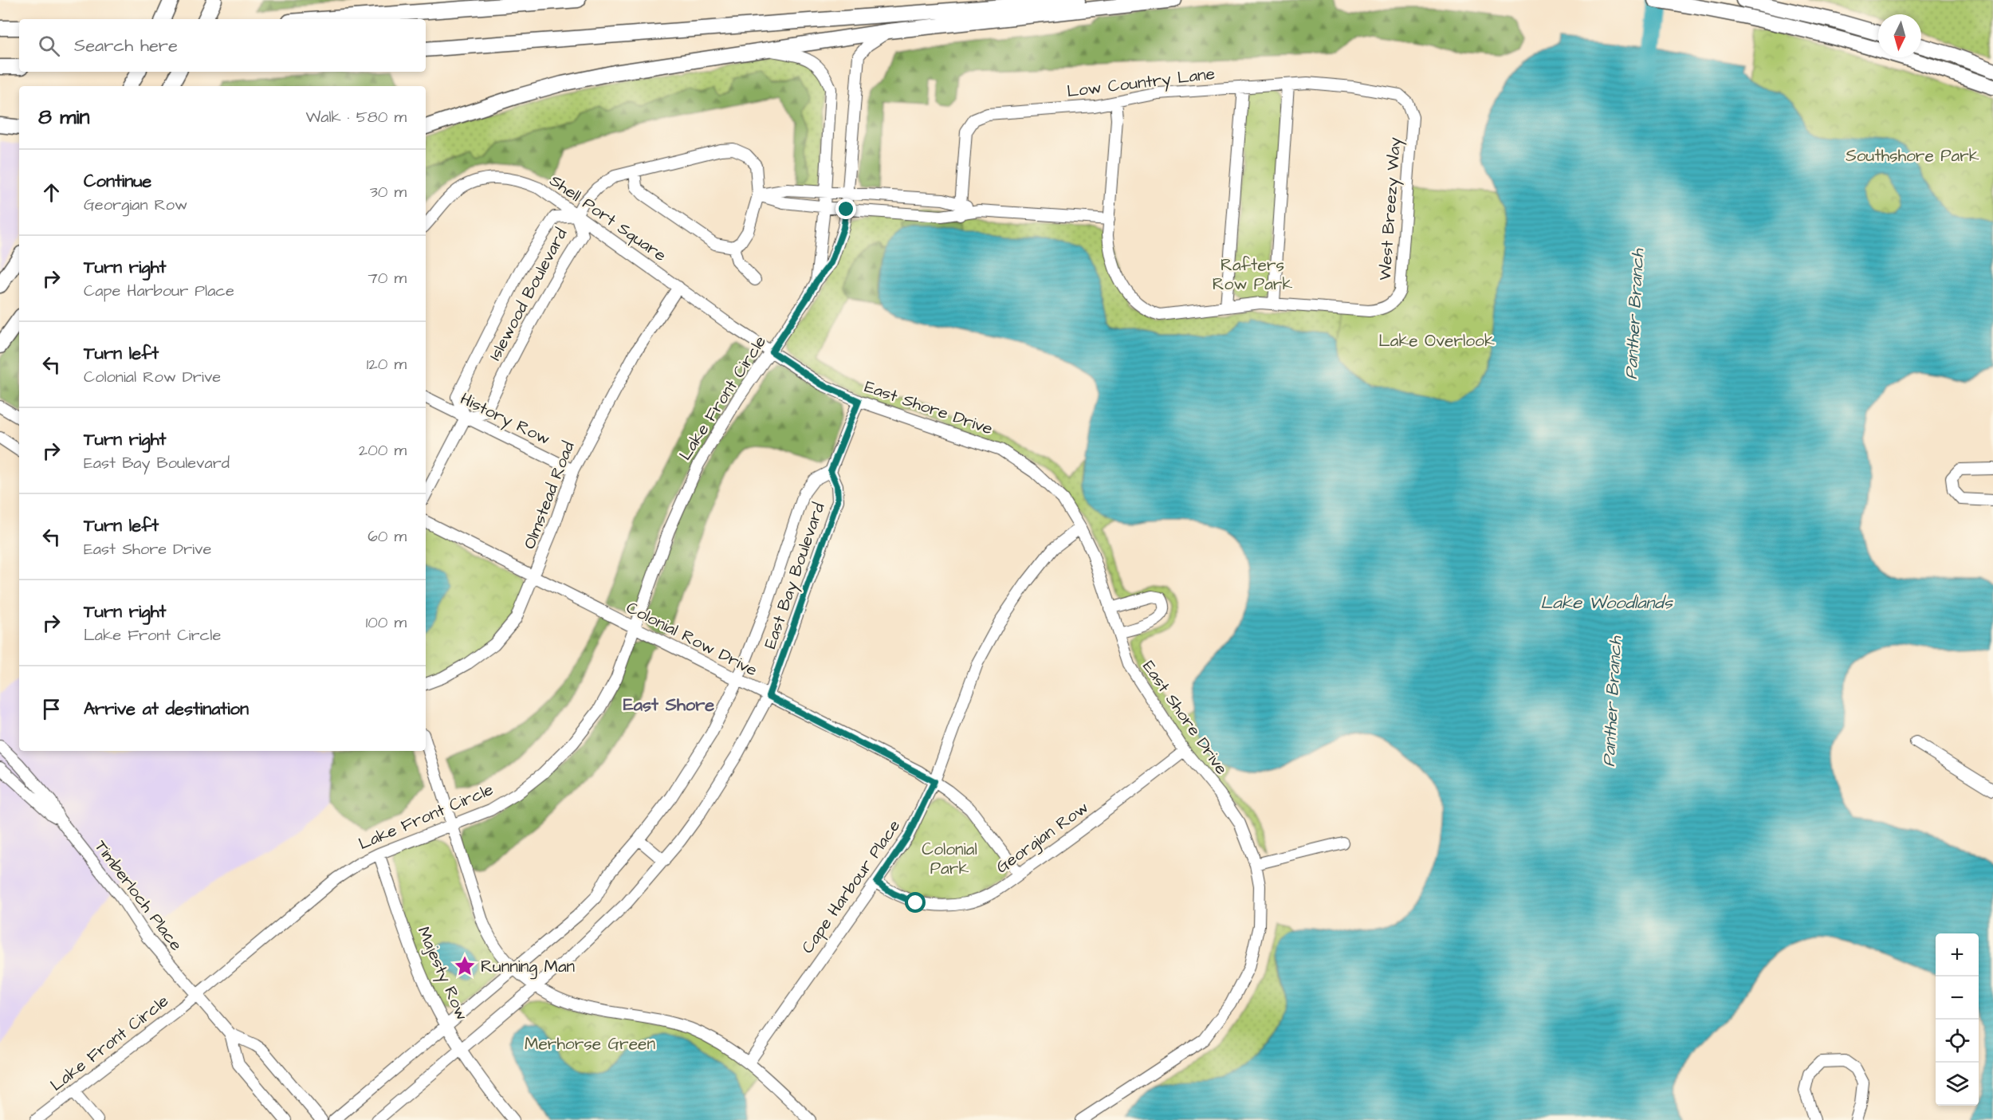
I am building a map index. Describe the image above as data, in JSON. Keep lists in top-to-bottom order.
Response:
{
  "streets": {
    "street": [
      "Low Country Lane",
      "West Breezy Way",
      "Shell Port Square",
      "Islewood Boulevard",
      "Lake Front Circle",
      "East Shore Drive",
      "History Row",
      "Olmstead Road",
      "East Bay Boulevard",
      "Colonial Row Drive",
      "Georgian Row",
      "Cape Harbour Place",
      "Timberloch Place",
      "Majesty Row"
    ]
  },
  "crossings": [
    ["Low Country Lane", "West Breezy Way"],
    ["Shell Port Square", "Islewood Boulevard"],
    ["Shell Port Square", "Lake Front Circle"],
    ["Shell Port Square", "East Shore Drive"],
    ["Shell Port Square", "Olmstead Road"],
    ["Islewood Boulevard", "History Row"],
    ["Lake Front Circle", "East Shore Drive"],
    ["Lake Front Circle", "Colonial Row Drive"],
    ["Lake Front Circle", "Timberloch Place"],
    ["Lake Front Circle", "Majesty Row"],
    ["East Shore Drive", "Georgian Row"],
    ["East Shore Drive", "Cape Harbour Place"],
    ["History Row", "Olmstead Road"],
    ["Olmstead Road", "Colonial Row Drive"],
    ["East Bay Boulevard", "Colonial Row Drive"],
    ["East Bay Boulevard", "Majesty Row"],
    ["Colonial Row Drive", "Georgian Row"],
    ["Colonial Row Drive", "Cape Harbour Place"],
    ["Georgian Row", "Cape Harbour Place"]
  ],
  "districts": ["East Shore"],
  "water": ["Panther Branch", "Lake Woodlands"],
  "parks": [
    "Southshore Park",
    "Rafters Row Park",
    "Lake Overlook",
    "Colonial Park",
    "Merhorse Green"
  ],
  "places": {
    "place": ["Running Man"]
  },
  "north": "bottom",
  "page": {
    "search": "Search here",
    "heading": ["8 min", "Walk · 580 m"],
    "list": [
      ["Continue", "Georgian Row", "30 m"],
      ["Turn right", "Cape Harbour Place", "70 m"],
      ["Turn left", "Colonial Row Drive", "120 m"],
      ["Turn right", "East Bay Boulevard", "200 m"],
      ["Turn left", "East Shore Drive", "60 m"],
      ["Turn right", "Lake Front Circle", "100 m"],
      "Arrive at destination"
    ],
    "map_buttons": ["+", "−"]
  }
}
